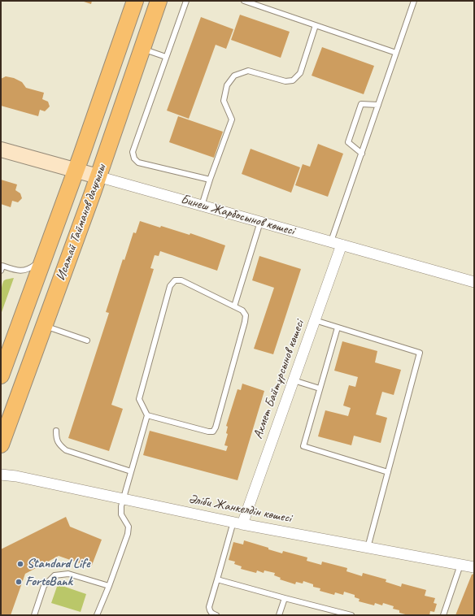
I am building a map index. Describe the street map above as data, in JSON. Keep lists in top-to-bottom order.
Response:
{
  "streets": {
    "main road": ["Исатай Тайманов даңғылы"],
    "street": ["Бинеш Жарбосынов көшесі", "Ахмет Байтұрсынов көшесі", "Әліби Жанкелдін көшесі"]
  },
  "crossings": [
    ["Бинеш Жарбосынов көшесі", "Исатай Тайманов даңғылы"],
    ["Бинеш Жарбосынов көшесі", "Ахмет Байтұрсынов көшесі"],
    ["Ахмет Байтұрсынов көшесі", "Әліби Жанкелдін көшесі"]
  ],
  "places": ["Standard Life", "ForteBank"]
}
